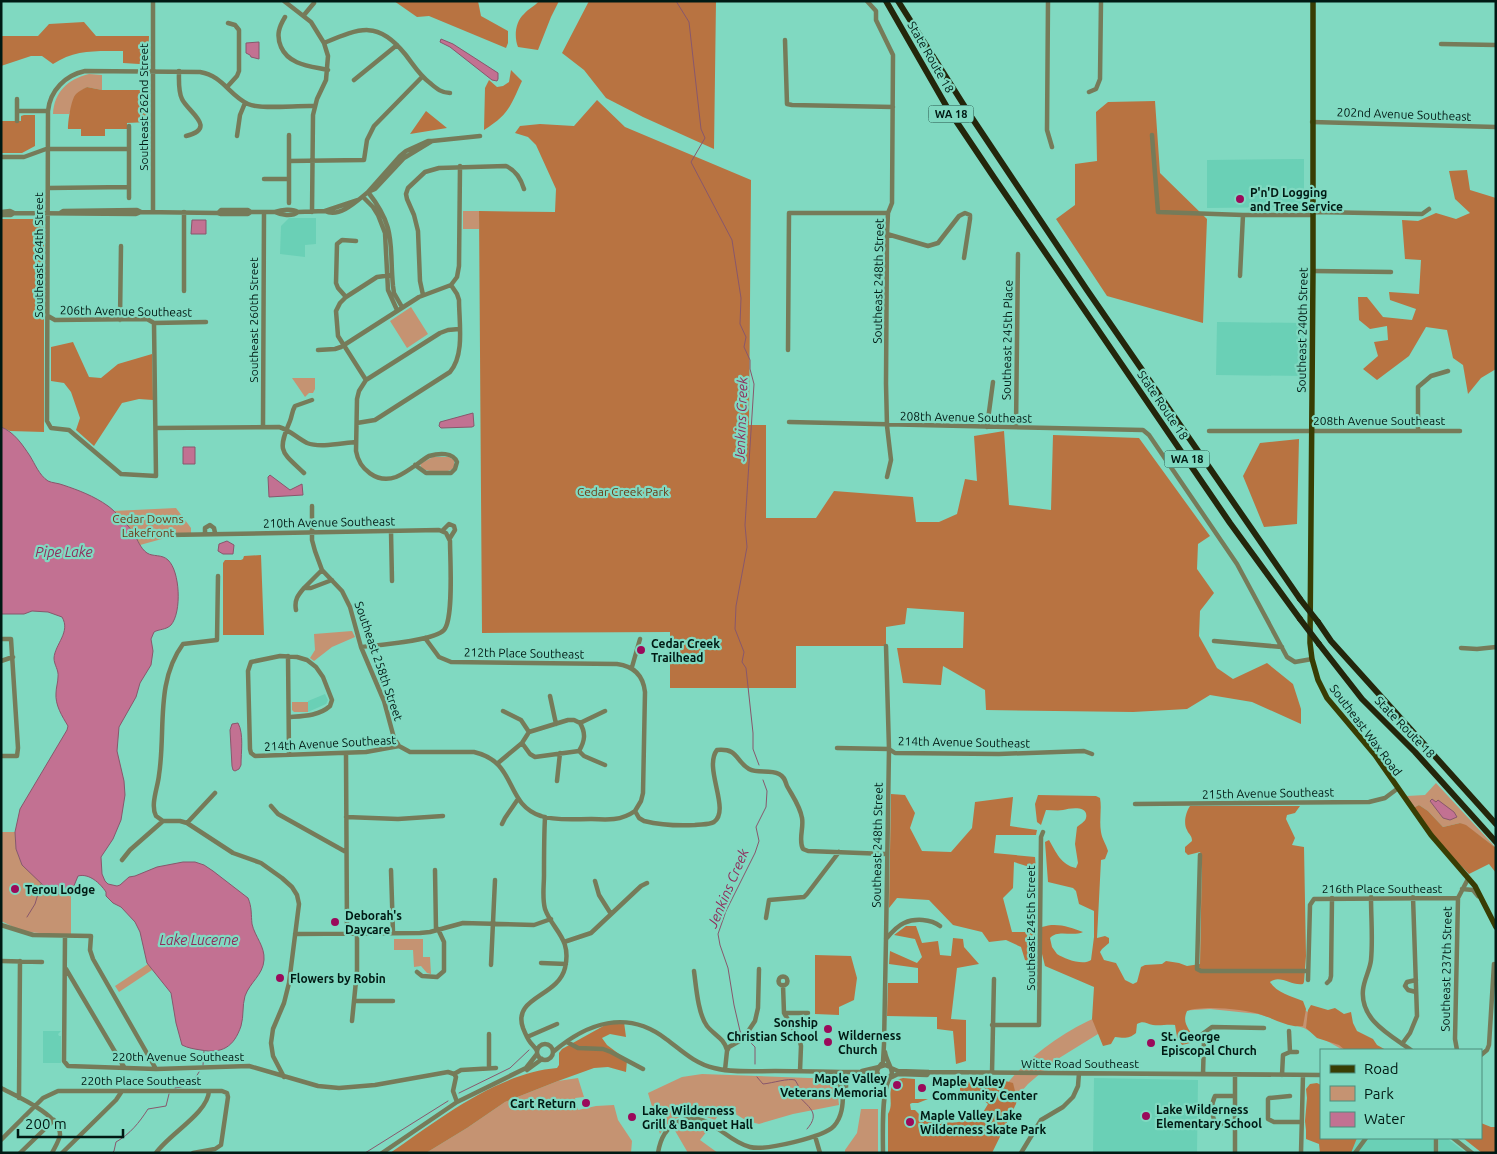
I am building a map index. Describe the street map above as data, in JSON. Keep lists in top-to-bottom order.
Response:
{
  "streets": {
    "highway": ["State Route 18", "WA 18"],
    "main road": ["Southeast 240th Street", "Southeast Wax Road"],
    "street": [
      "Southeast 262nd Street",
      "202nd Avenue Southeast",
      "Southeast 264th Street",
      "Southeast 248th Street",
      "206th Avenue Southeast",
      "Southeast 260th Street",
      "Southeast 245th Place",
      "208th Avenue Southeast",
      "210th Avenue Southeast",
      "212th Place Southeast",
      "Southeast 258th Street",
      "214th Avenue Southeast",
      "215th Avenue Southeast",
      "216th Place Southeast",
      "Southeast 245th Street",
      "Southeast 237th Street",
      "220th Avenue Southeast",
      "Witte Road Southeast",
      "220th Place Southeast"
    ]
  },
  "crossings": [
    ["Southeast 262nd Street", "Southeast 264th Street"],
    ["202nd Avenue Southeast", "Southeast 240th Street"],
    ["Southeast 264th Street", "206th Avenue Southeast"],
    ["Southeast 248th Street", "208th Avenue Southeast"],
    ["Southeast 248th Street", "214th Avenue Southeast"],
    ["Southeast 248th Street", "Witte Road Southeast"],
    ["Southeast 240th Street", "208th Avenue Southeast"],
    ["Southeast 240th Street", "Southeast Wax Road"],
    ["Southeast 245th Place", "208th Avenue Southeast"],
    ["210th Avenue Southeast", "Southeast 258th Street"],
    ["Southeast 258th Street", "214th Avenue Southeast"],
    ["Southeast Wax Road", "215th Avenue Southeast"],
    ["Southeast Wax Road", "Southeast 237th Street"],
    ["216th Place Southeast", "Southeast 237th Street"]
  ],
  "water": ["Jenkins Creek", "Pipe Lake", "Lake Lucerne"],
  "parks": ["Cedar Creek Park", "Cedar Downs Lakefront"],
  "places": [
    "P'n'D Logging and Tree Service",
    "Cedar Creek Trailhead",
    "Terou Lodge",
    "Deborah's Daycare",
    "Flowers by Robin",
    "Sonship Christian School",
    "Wilderness Church",
    "St. George Episcopal Church",
    "Maple Valley Veterans Memorial",
    "Maple Valley Community Center",
    "Cart Return",
    "Lake Wilderness Elementary School",
    "Lake Wilderness Grill & Banquet Hall",
    "Maple Valley Lake Wilderness Skate Park"
  ],
  "legend": ["Road", "Park", "Water"],
  "scale_bar": "200 m"
}
